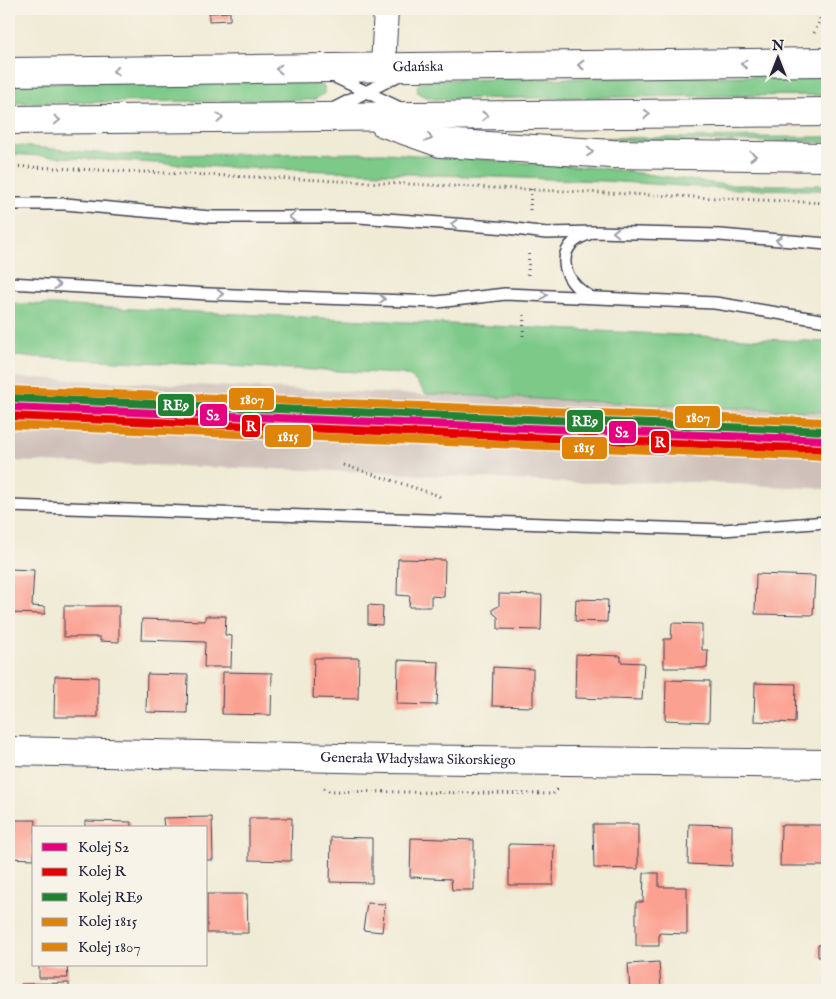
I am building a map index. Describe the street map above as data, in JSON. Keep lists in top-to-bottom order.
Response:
{
  "streets": {
    "main road": ["Gdańska", "Generała Władysława Sikorskiego"]
  },
  "lines": [
    "rail line 1807",
    "rail line RE9",
    "rail line S2",
    "rail line R",
    "rail line 1815"
  ],
  "legend": [
    "Kolej S2",
    "Kolej R",
    "Kolej RE9",
    "Kolej 1815",
    "Kolej 1807"
  ],
  "north": "top"
}
